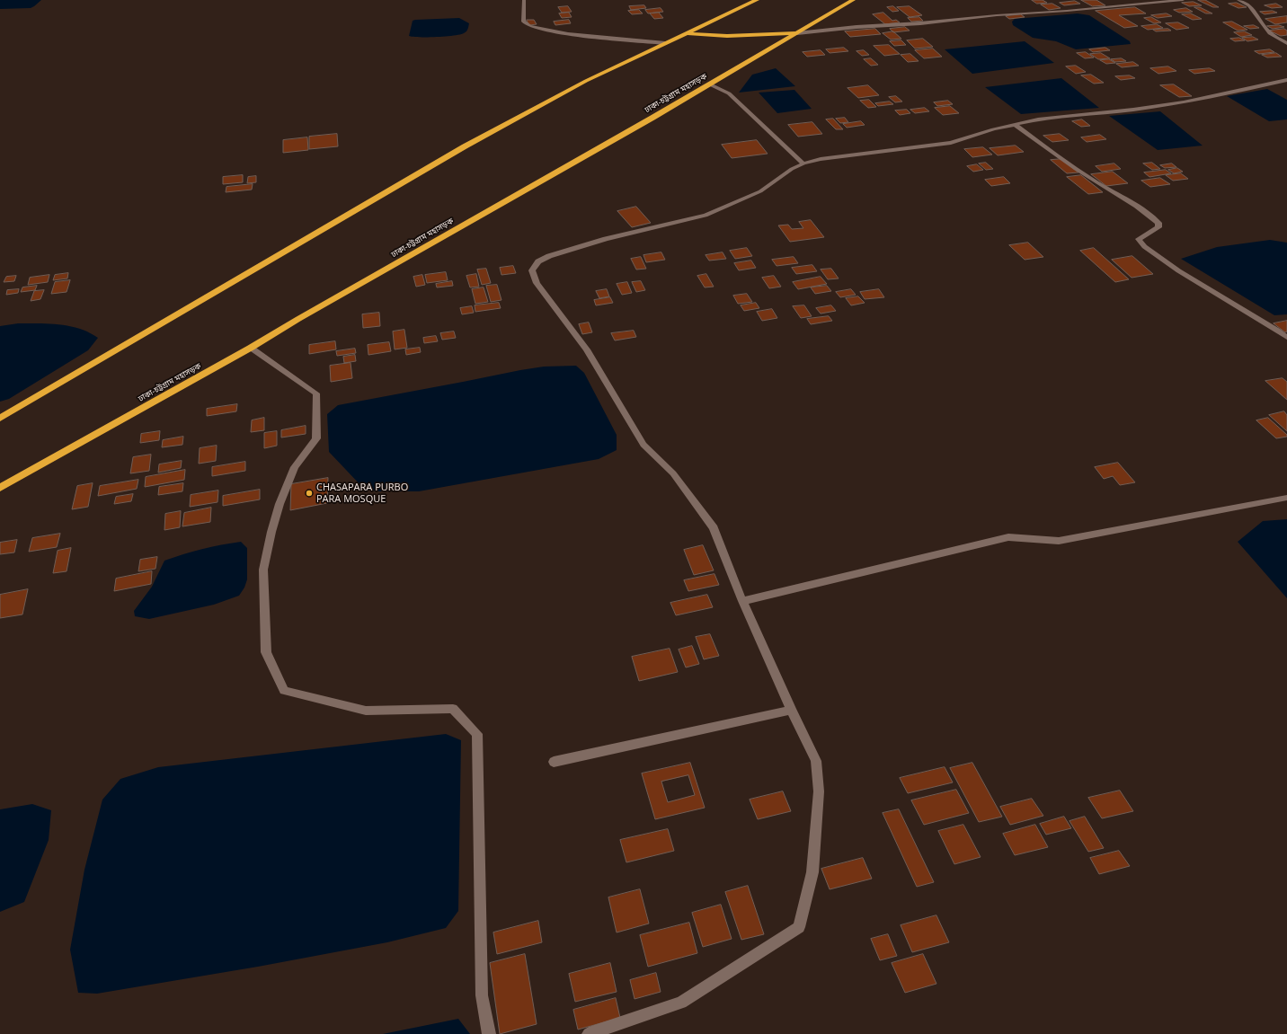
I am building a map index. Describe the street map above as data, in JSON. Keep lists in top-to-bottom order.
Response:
{
  "streets": {
    "highway": ["ঢাকা-চট্টগ্রাম মহাসড়ক"]
  },
  "places": ["CHASAPARA PURBO PARA MOSQUE"]
}
